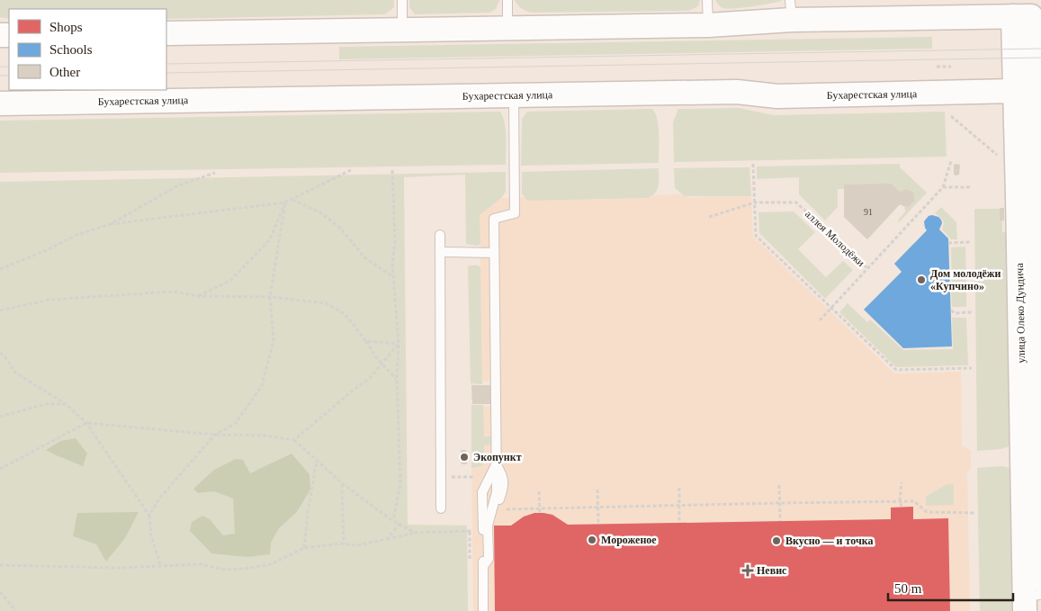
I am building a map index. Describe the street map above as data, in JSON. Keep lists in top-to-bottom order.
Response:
{
  "streets": {
    "street": ["Бухарестская улица", "улица Олеко Дундича"],
    "path": ["аллея Молодёжи"]
  },
  "crossings": [
    ["Бухарестская улица", "улица Олеко Дундича"]
  ],
  "places": {
    "other": [
      "Дом молодёжи «Купчино»",
      "Экопункт",
      "Мороженое",
      "Вкусно — и точка"
    ],
    "health": ["Невис"]
  },
  "house_numbers": ["91"],
  "legend": ["Shops", "Schools", "Other"],
  "scale_bar": "50 m"
}
